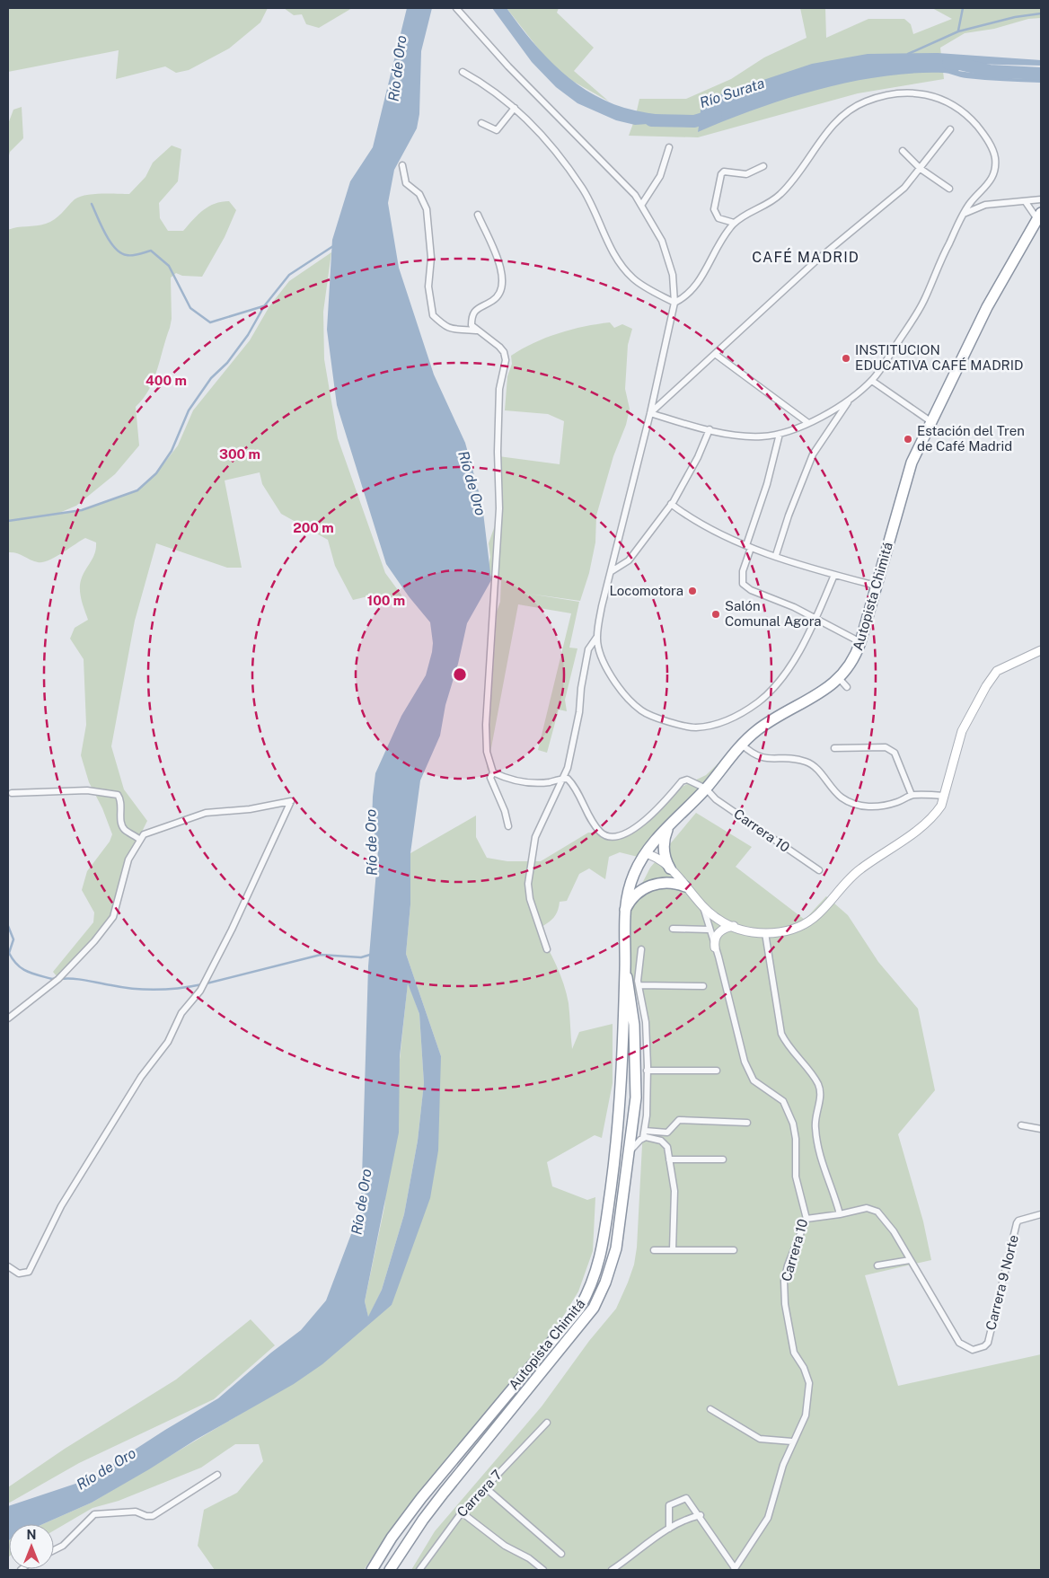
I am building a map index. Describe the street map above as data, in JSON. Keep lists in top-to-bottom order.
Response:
{
  "streets": {
    "highway": ["Autopista Chimitá"],
    "street": ["Carrera 10", "Carrera 9 Norte", "Carrera 7"]
  },
  "crossings": [
    ["Autopista Chimitá", "Carrera 10"]
  ],
  "districts": ["CAFÉ MADRID"],
  "water": ["Río de Oro", "Río Surata"],
  "places": [
    "INSTITUCION EDUCATIVA CAFÉ MADRID",
    "Estación del Tren de Café Madrid",
    "Locomotora",
    "Salón Comunal Agora"
  ],
  "north": "top",
  "rings": [
    "400 m",
    "300 m",
    "200 m",
    "100 m"
  ]
}
